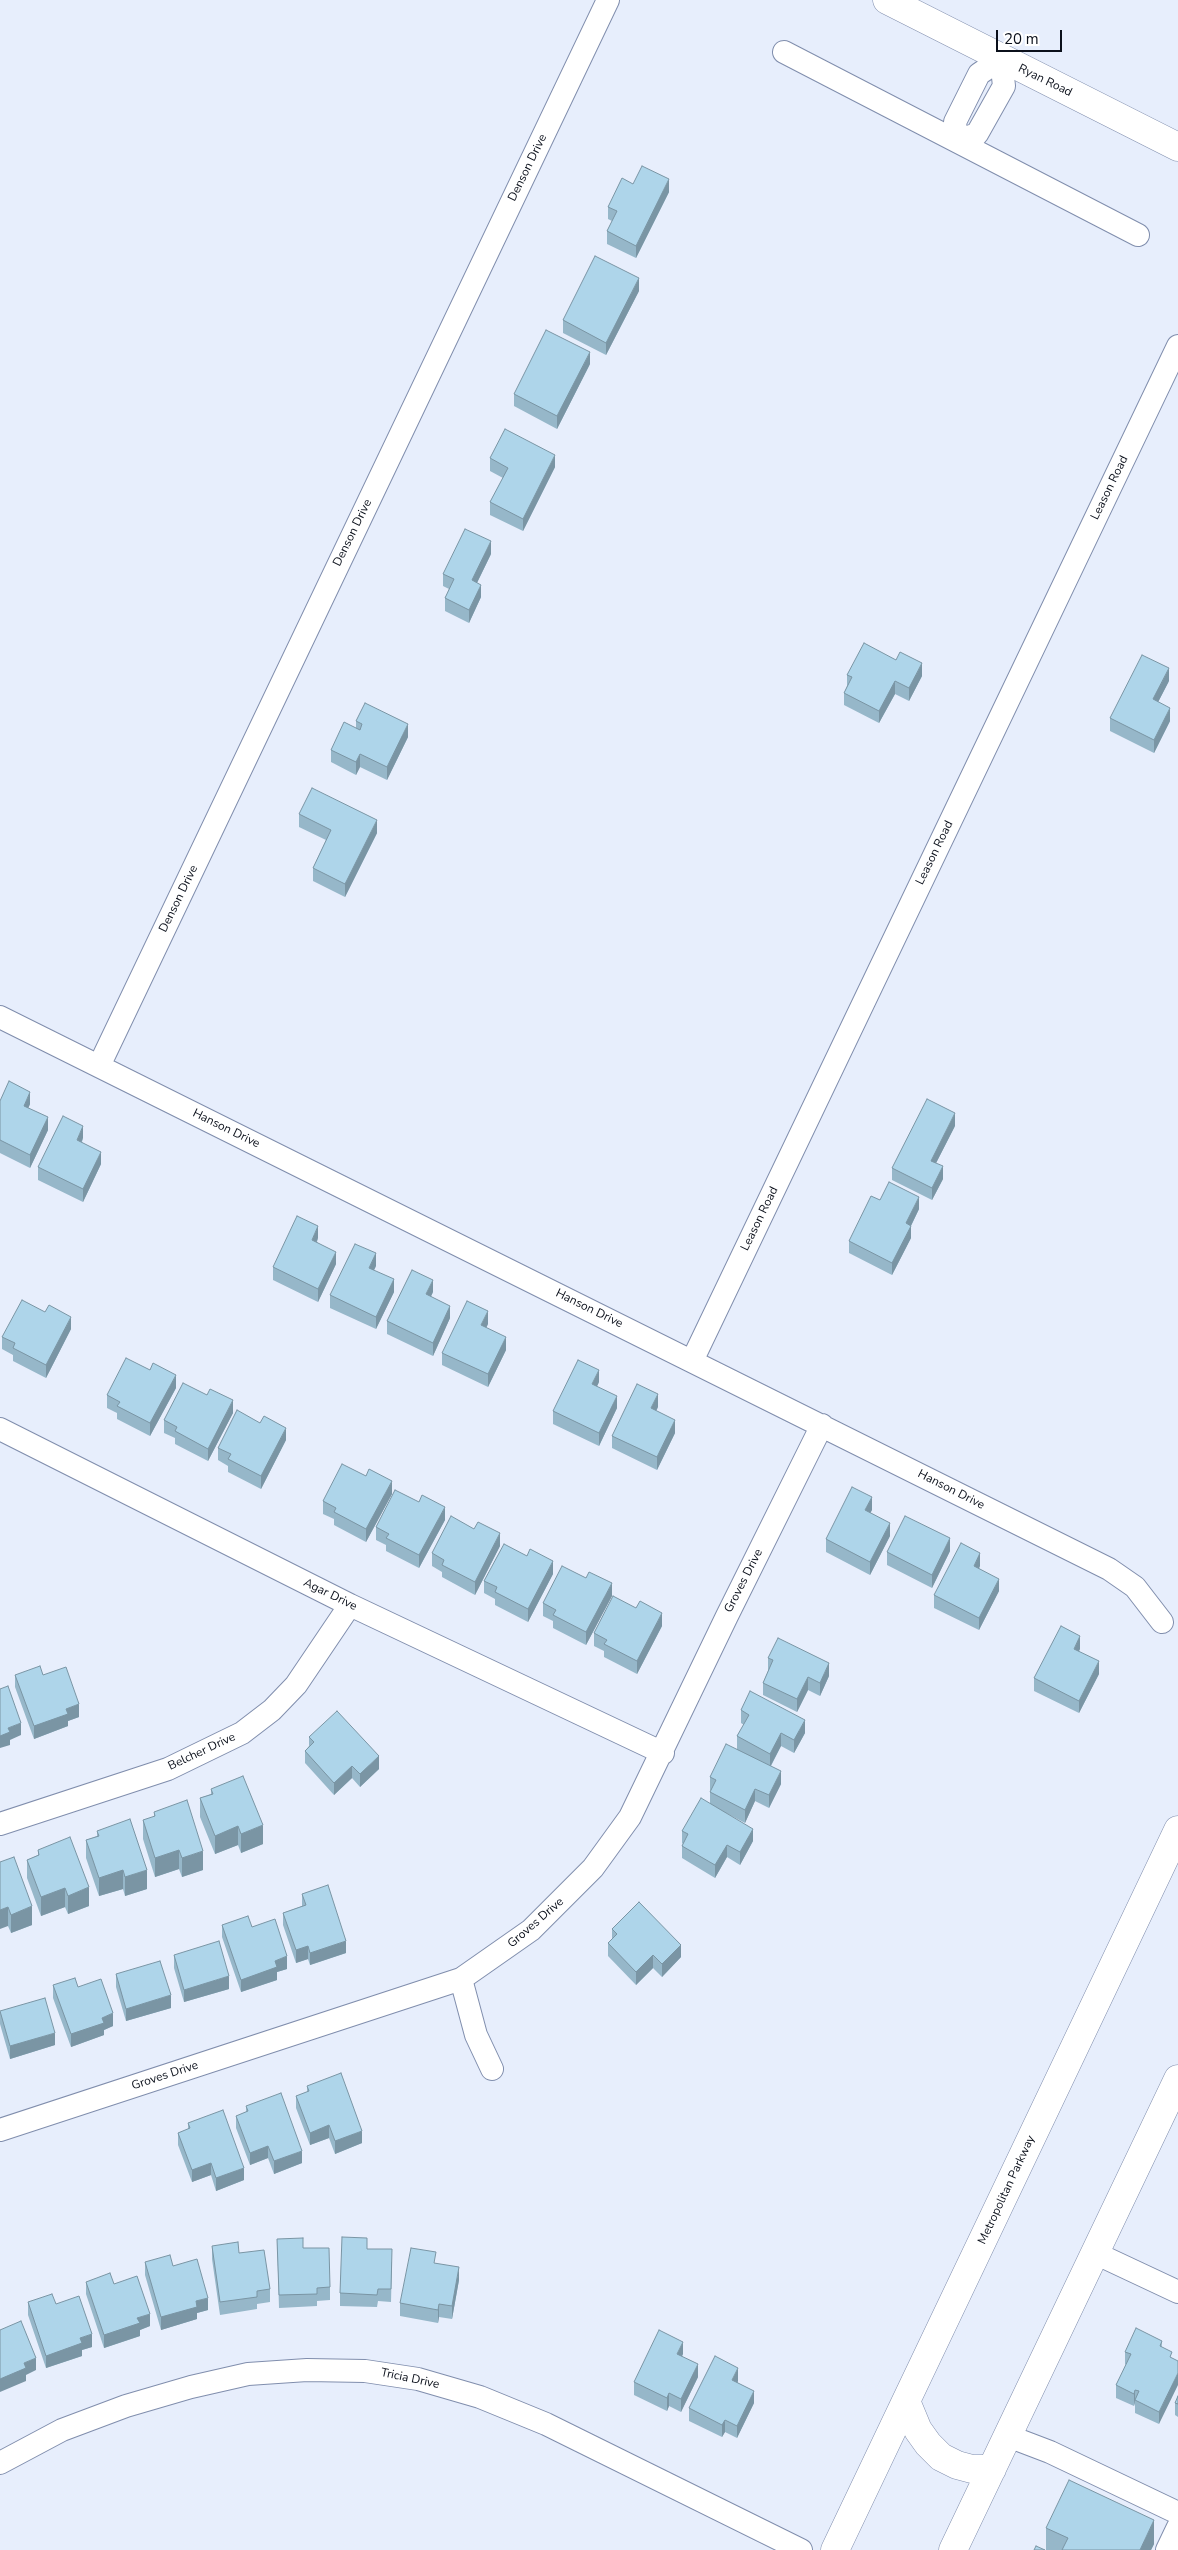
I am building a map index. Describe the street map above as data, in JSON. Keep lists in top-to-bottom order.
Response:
{
  "streets": {
    "main road": ["Ryan Road", "Metropolitan Parkway"],
    "street": [
      "Denson Drive",
      "Leason Road",
      "Hanson Drive",
      "Groves Drive",
      "Agar Drive",
      "Belcher Drive",
      "Tricia Drive"
    ]
  },
  "crossings": [
    ["Denson Drive", "Hanson Drive"],
    ["Leason Road", "Hanson Drive"],
    ["Hanson Drive", "Groves Drive"],
    ["Groves Drive", "Agar Drive"],
    ["Agar Drive", "Belcher Drive"]
  ],
  "scale_bar": "20 m"
}
